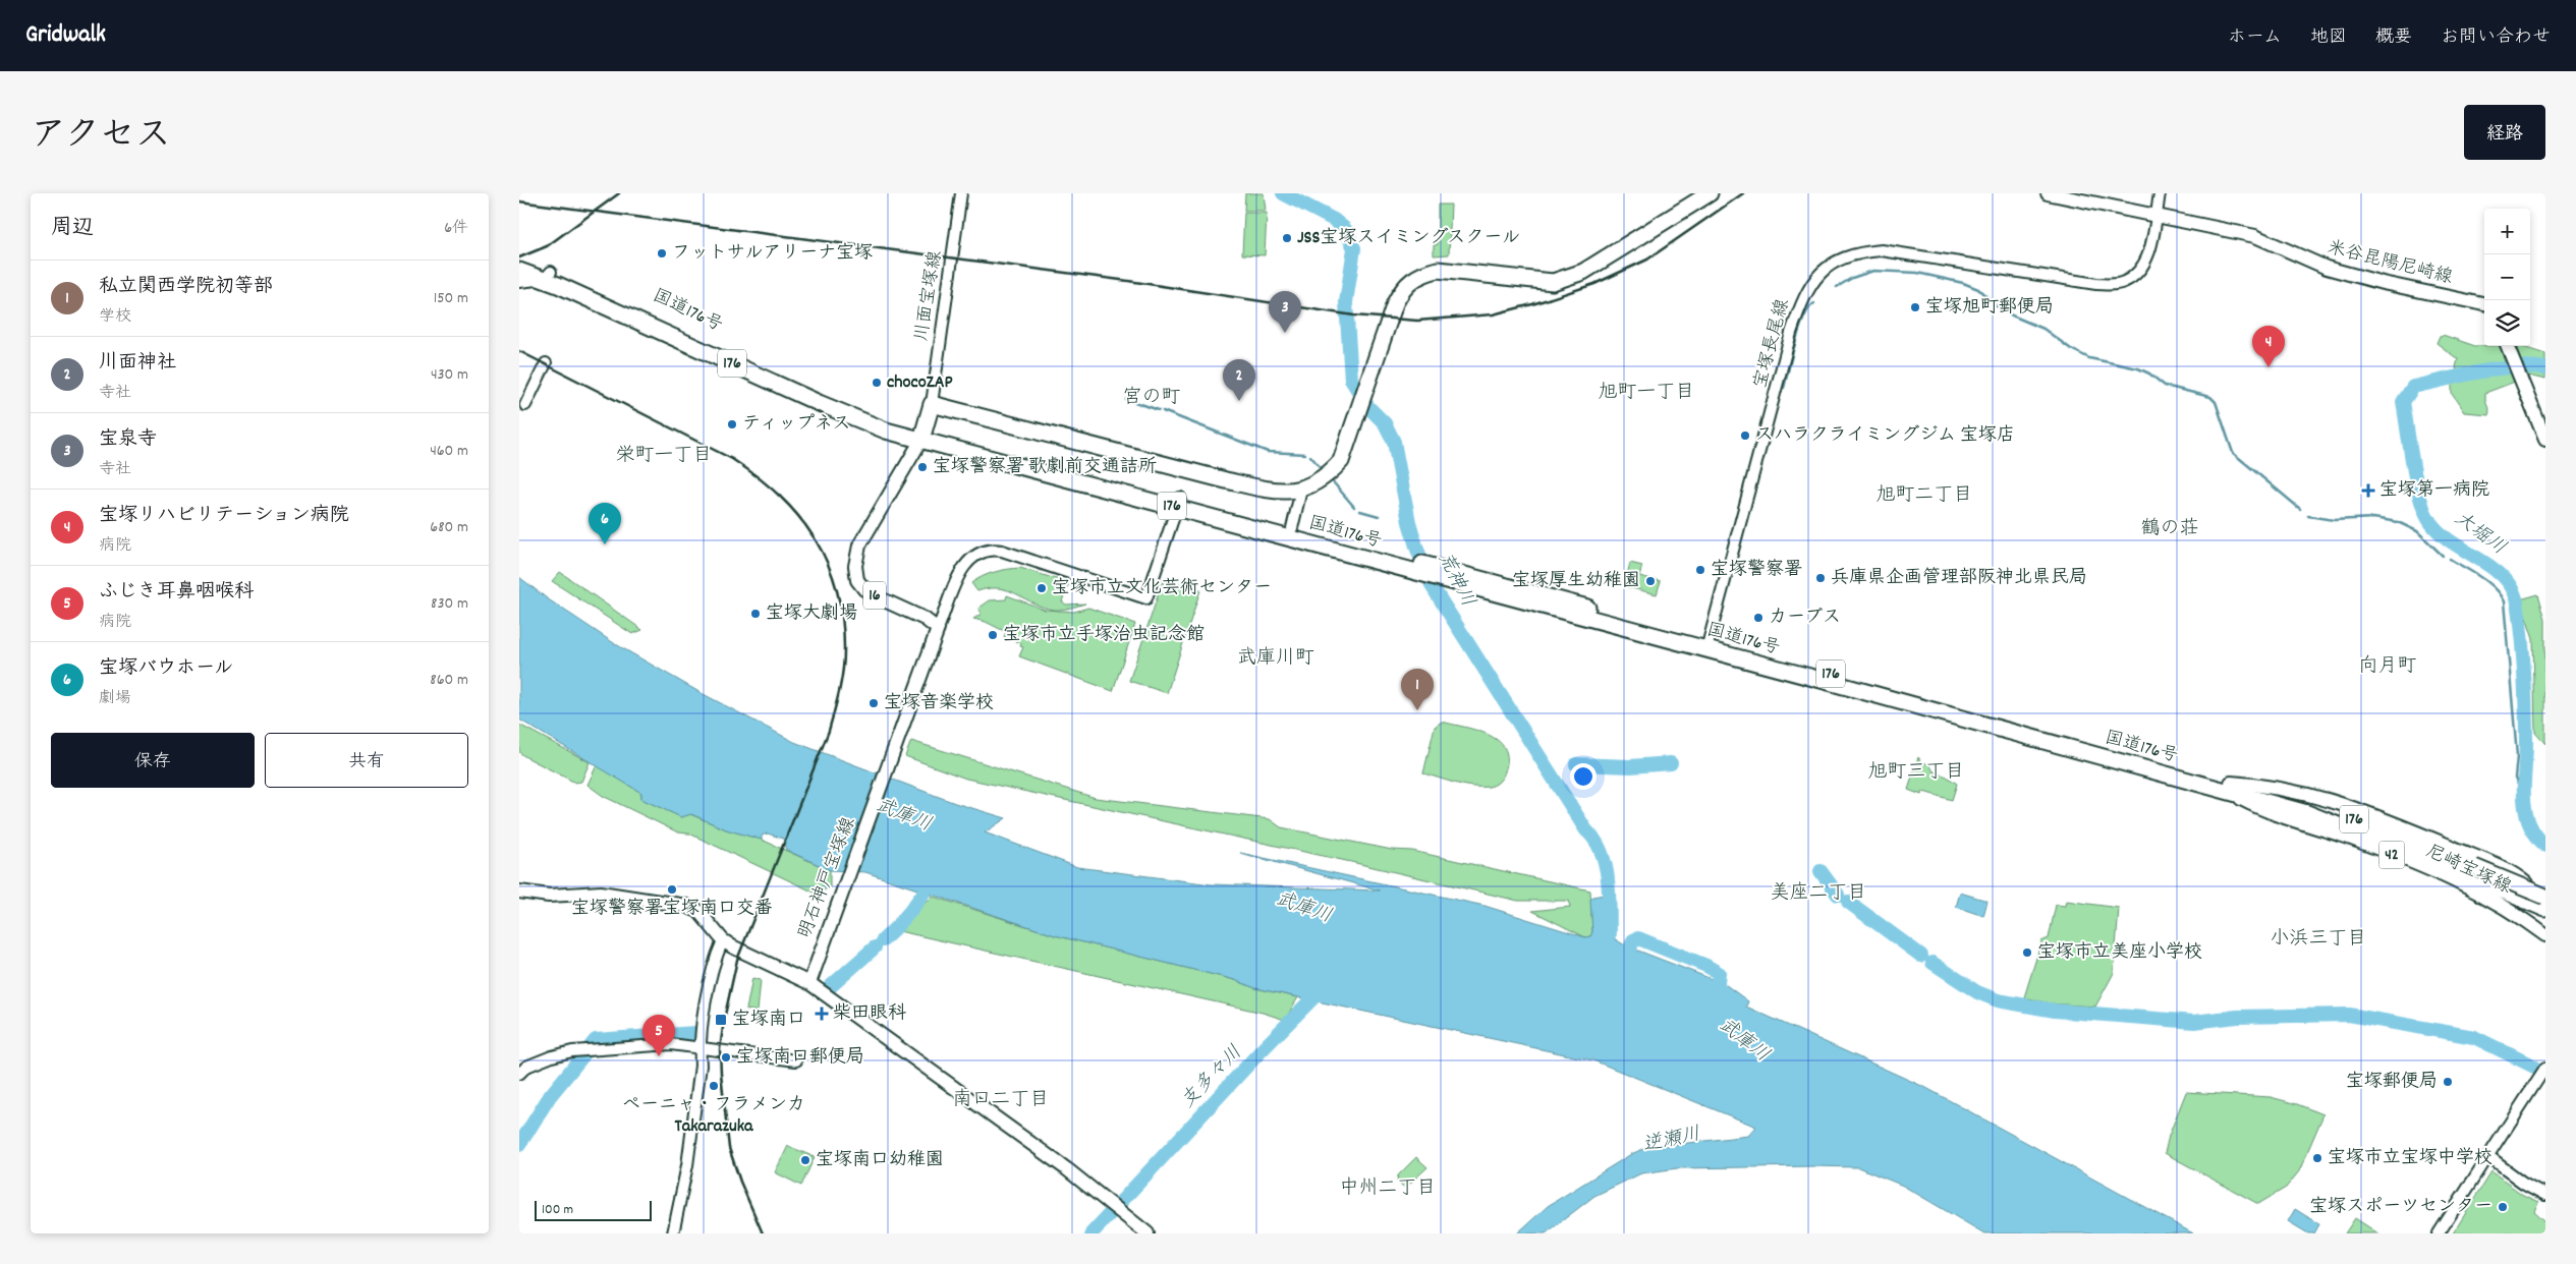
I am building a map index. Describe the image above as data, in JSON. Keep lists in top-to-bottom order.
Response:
{
  "streets": {
    "highway": ["国道176号", "176"],
    "main road": [
      "米谷昆陽尼崎線",
      "16",
      "42",
      "尼崎宝塚線",
      "明石神戸宝塚線"
    ],
    "street": ["川面宝塚線", "宝塚長尾線"]
  },
  "crossings": [
    ["米谷昆陽尼崎線", "宝塚長尾線"],
    ["川面宝塚線", "国道176号"],
    ["国道176号", "宝塚長尾線"],
    ["国道176号", "16"],
    ["国道176号", "尼崎宝塚線"],
    ["16", "明石神戸宝塚線"]
  ],
  "districts": [
    "旭町一丁目",
    "宮の町",
    "栄町一丁目",
    "旭町二丁目",
    "鶴の荘",
    "武庫川町",
    "向月町",
    "旭町三丁目",
    "美座二丁目",
    "小浜三丁目",
    "南口二丁目",
    "中州二丁目"
  ],
  "water": [
    "大堀川",
    "荒神川",
    "武庫川",
    "支多々川",
    "逆瀬川"
  ],
  "places": {
    "other": [
      "JSS宝塚スイミングスクール",
      "フットサルアリーナ宝塚",
      "宝塚旭町郵便局",
      "chocoZAP",
      "ティップネス",
      "スハラクライミングジム 宝塚店",
      "宝塚警察署 歌劇前交通詰所",
      "宝塚警察署",
      "兵庫県企画管理部阪神北県民局",
      "宝塚厚生幼稚園",
      "宝塚市立文化芸術センター",
      "宝塚大劇場",
      "カーブス",
      "宝塚市立手塚治虫記念館",
      "宝塚音楽学校",
      "宝塚警察署宝塚南口交番",
      "宝塚市立美座小学校",
      "宝塚南口郵便局",
      "宝塚郵便局",
      "ペーニャ・フラメンカ Takarazuka",
      "宝塚市立宝塚中学校",
      "宝塚南口幼稚園",
      "宝塚スポーツセンター"
    ],
    "health": ["宝塚第一病院", "柴田眼科"],
    "transit": ["宝塚南口"]
  },
  "scale_bar": "100 m",
  "page": {
    "header": "Gridwalk",
    "nav": [
      "ホーム",
      "地図",
      "概要",
      "お問い合わせ"
    ],
    "title": "アクセス",
    "buttons": [
      "経路",
      ["保存", "共有"]
    ],
    "heading": ["周辺", "6件"],
    "map_buttons": ["+", "−"],
    "list": [
      {
        "mark": "1",
        "name": "私立関西学院初等部",
        "note": "学校",
        "value": "150 m"
      },
      {
        "mark": "2",
        "name": "川面神社",
        "note": "寺社",
        "value": "430 m"
      },
      {
        "mark": "3",
        "name": "宝泉寺",
        "note": "寺社",
        "value": "460 m"
      },
      {
        "mark": "4",
        "name": "宝塚リハビリテーション病院",
        "note": "病院",
        "value": "680 m"
      },
      {
        "mark": "5",
        "name": "ふじき耳鼻咽喉科",
        "note": "病院",
        "value": "830 m"
      },
      {
        "mark": "6",
        "name": "宝塚バウホール",
        "note": "劇場",
        "value": "860 m"
      }
    ],
    "pins": [
      "3",
      "4",
      "2",
      "6",
      "1",
      "5"
    ],
    "scale": "100 m"
  }
}
